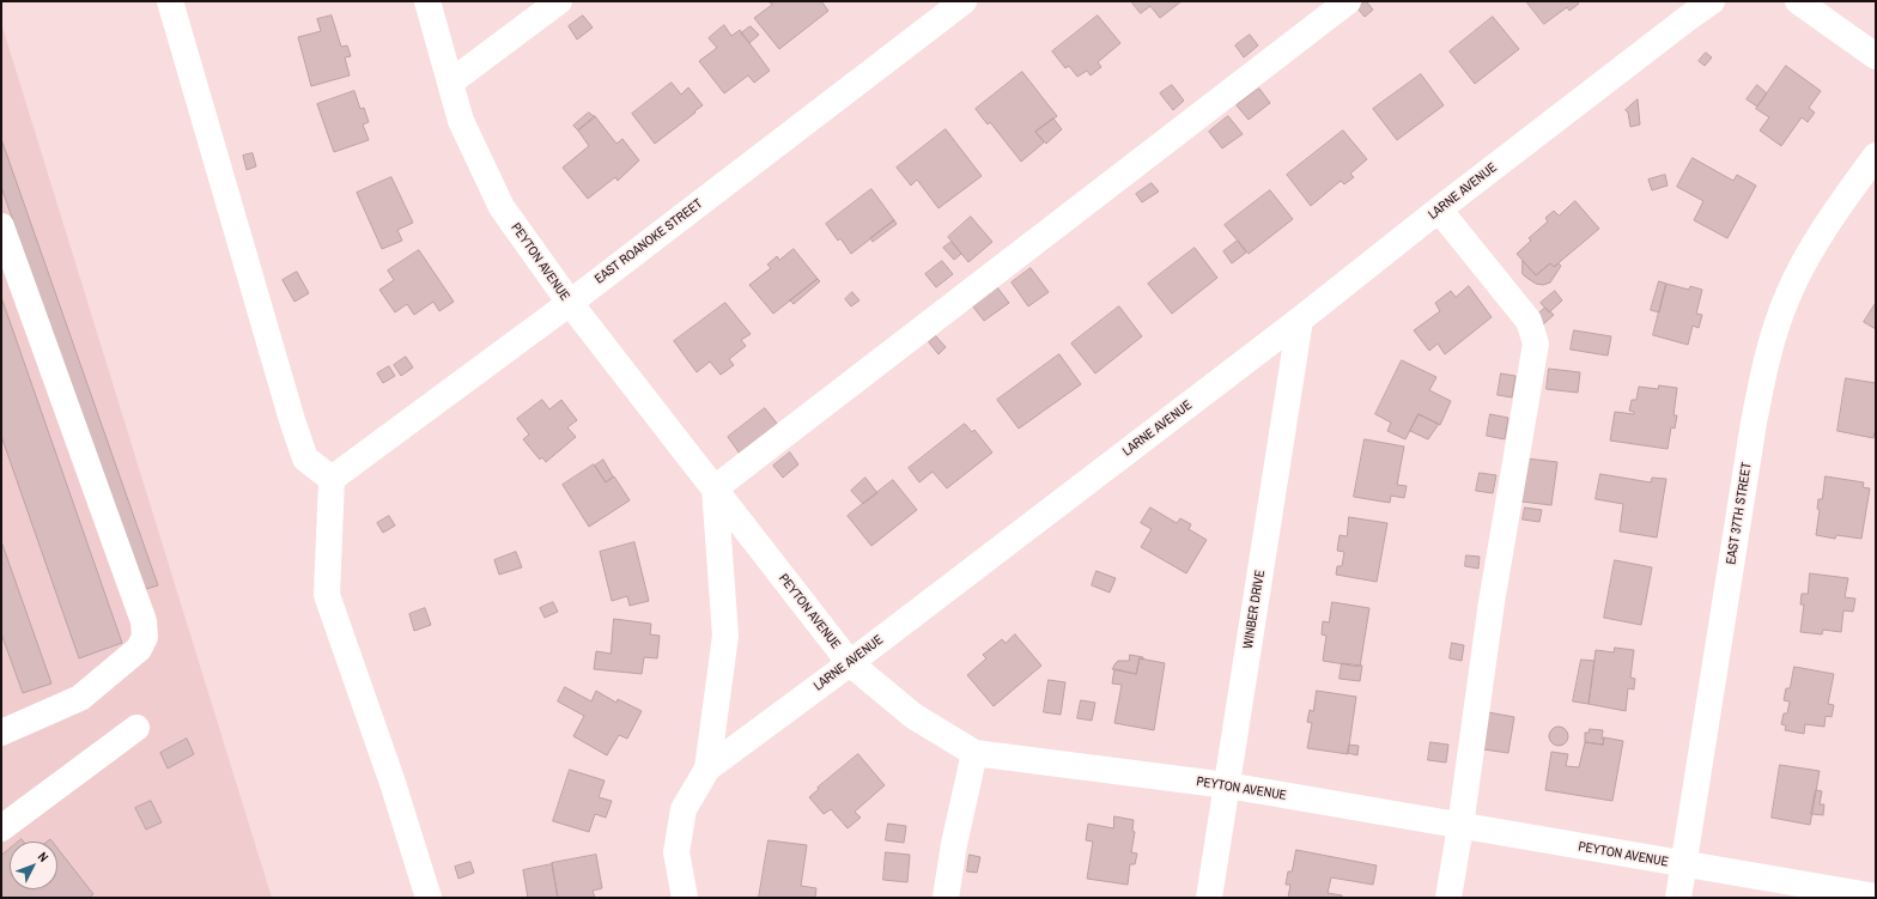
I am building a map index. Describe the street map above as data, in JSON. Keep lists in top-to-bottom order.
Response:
{
  "streets": {
    "street": [
      "LARNE AVENUE",
      "EAST ROANOKE STREET",
      "PEYTON AVENUE",
      "EAST 37TH STREET",
      "WINBER DRIVE"
    ]
  },
  "crossings": [
    ["LARNE AVENUE", "PEYTON AVENUE"],
    ["LARNE AVENUE", "WINBER DRIVE"],
    ["EAST ROANOKE STREET", "PEYTON AVENUE"],
    ["PEYTON AVENUE", "EAST 37TH STREET"],
    ["PEYTON AVENUE", "WINBER DRIVE"]
  ],
  "north": "top right"
}
